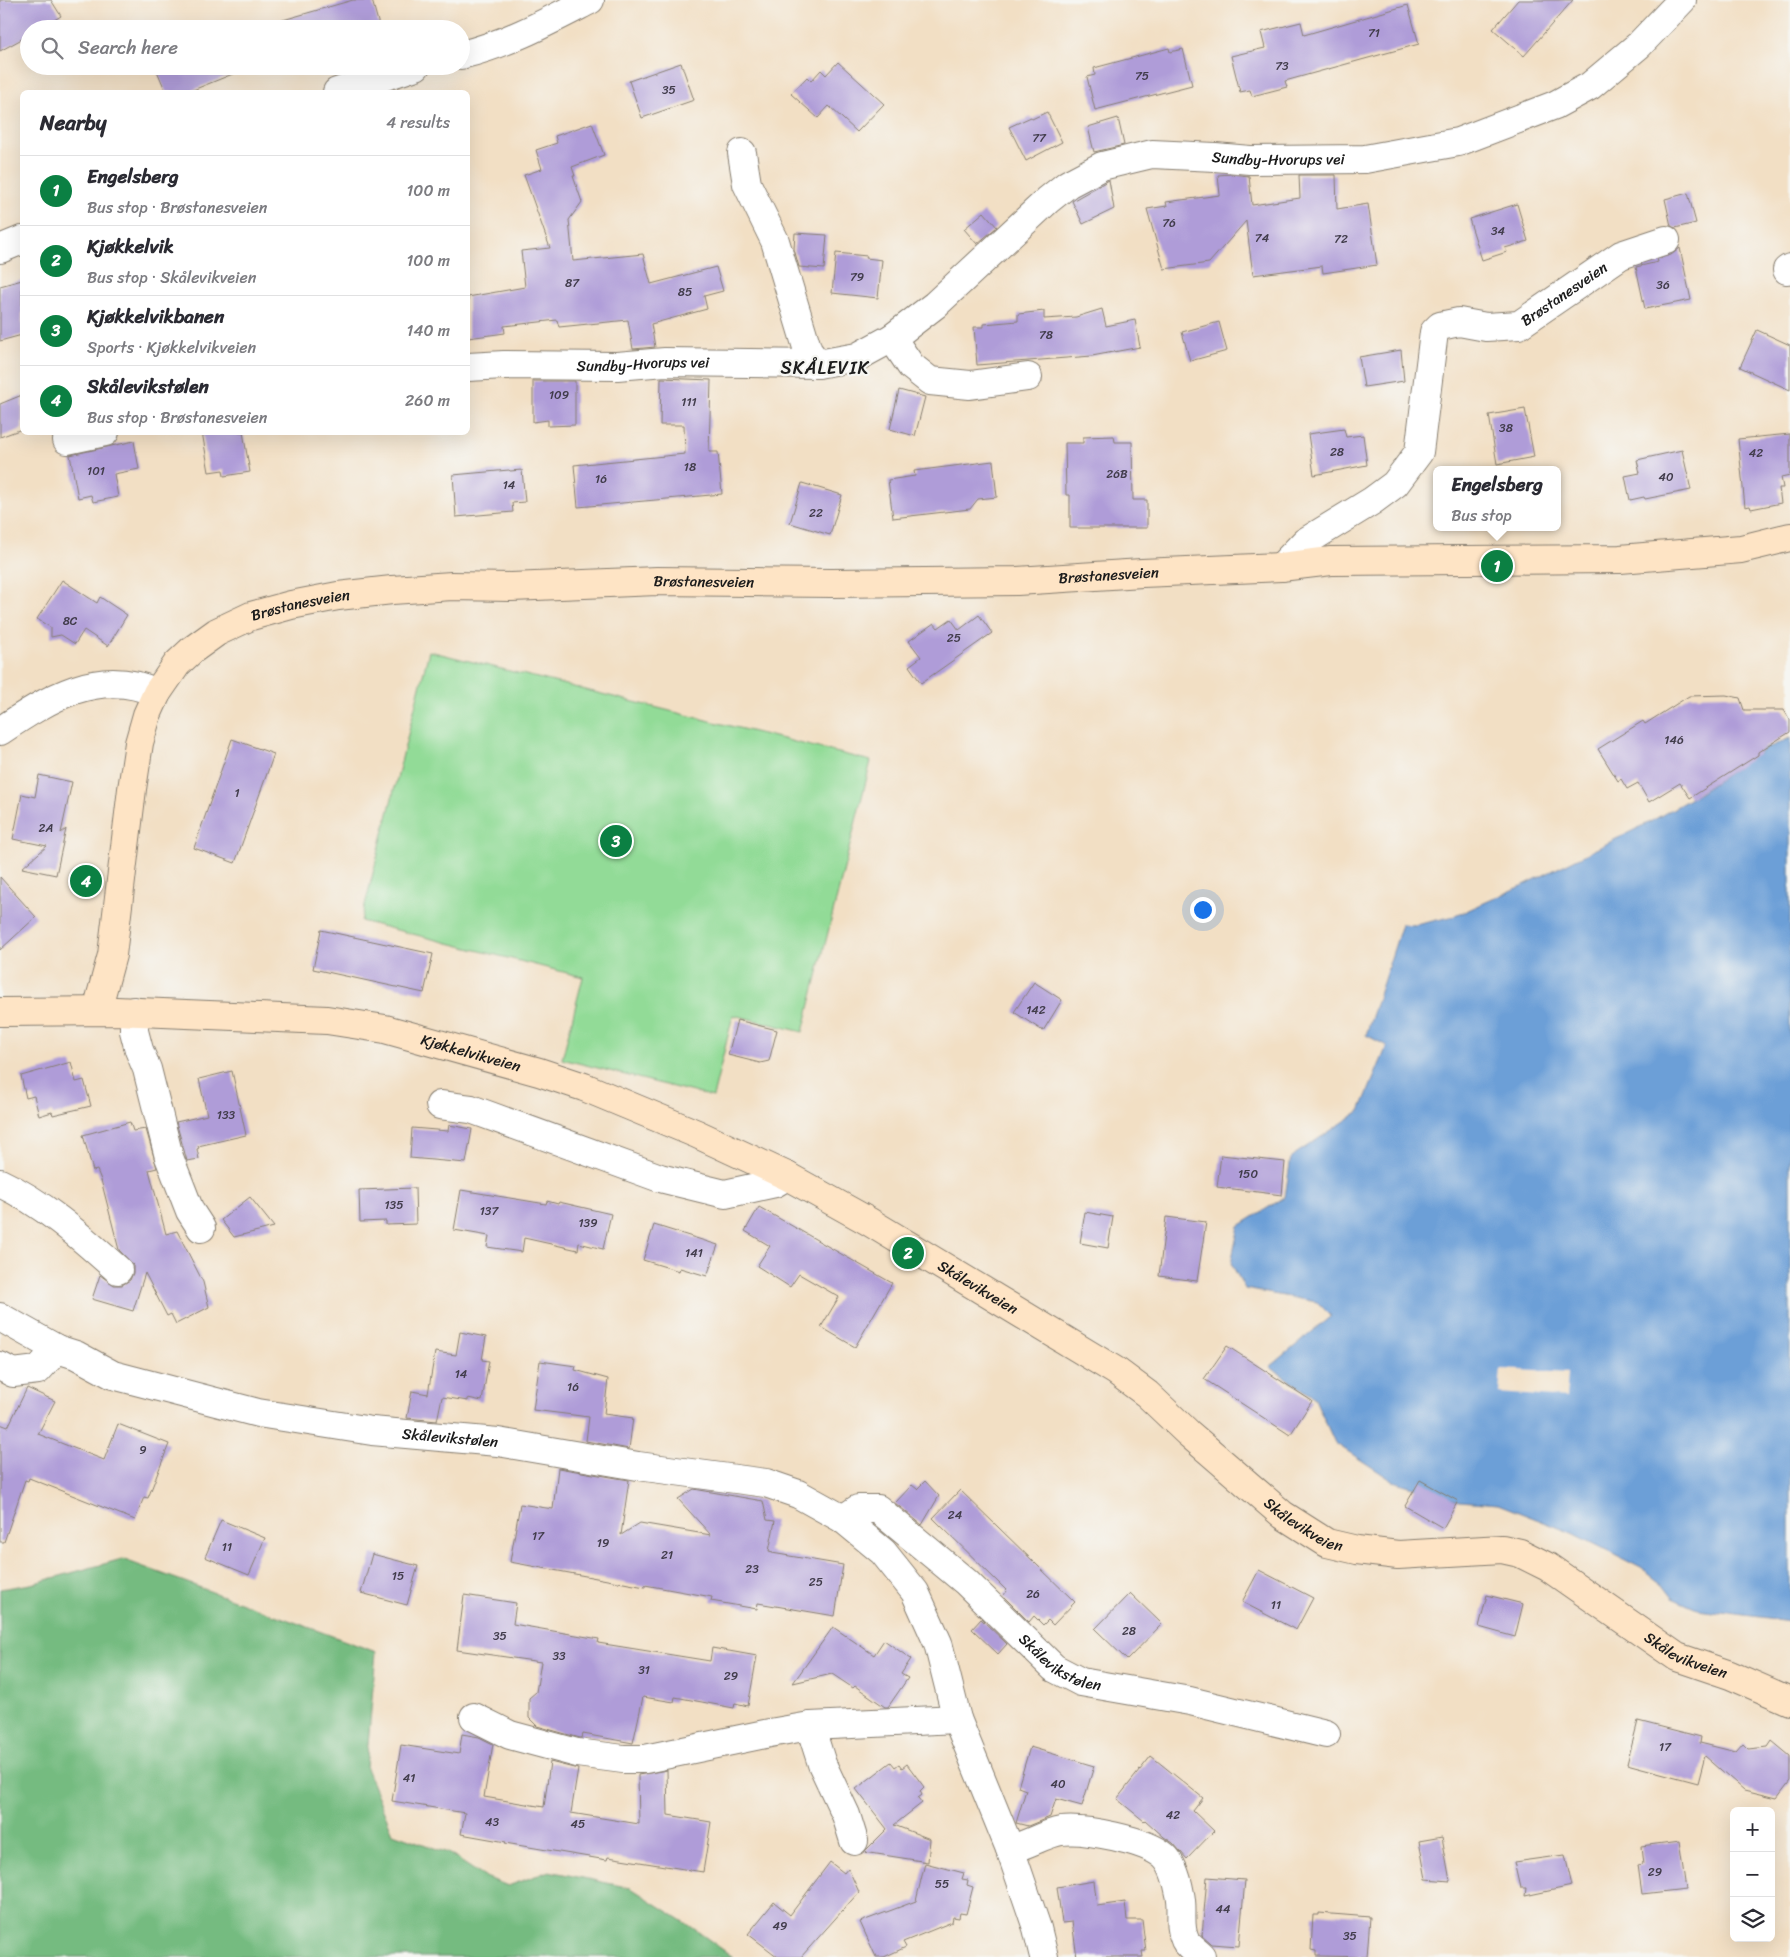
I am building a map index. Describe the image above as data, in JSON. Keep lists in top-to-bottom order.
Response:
{
  "streets": {
    "street": [
      "Sundby-Hvorups vei",
      "Brøstanesveien",
      "Kjøkkelvikveien",
      "Skålevikveien",
      "Skålevikstølen"
    ]
  },
  "crossings": [
    ["Brøstanesveien", "Kjøkkelvikveien"],
    ["Kjøkkelvikveien", "Skålevikveien"]
  ],
  "districts": ["SKÅLEVIK"],
  "house_numbers": [
    "71",
    "73",
    "75",
    "35",
    "77",
    "76",
    "34",
    "74",
    "72",
    "79",
    "87",
    "36",
    "85",
    "78",
    "109",
    "111",
    "38",
    "28",
    "42",
    "18",
    "101",
    "26B",
    "40",
    "16",
    "14",
    "22",
    "8C",
    "25",
    "146",
    "1",
    "2A",
    "142",
    "133",
    "150",
    "135",
    "137",
    "139",
    "141",
    "14",
    "16",
    "9",
    "24",
    "17",
    "19",
    "11",
    "21",
    "23",
    "15",
    "25",
    "26",
    "11",
    "28",
    "35",
    "33",
    "31",
    "29",
    "17",
    "41",
    "40",
    "42",
    "43",
    "45",
    "29",
    "55",
    "44",
    "49",
    "35"
  ],
  "page": {
    "search": "Search here",
    "heading": ["Nearby", "4 results"],
    "list": [
      {
        "mark": "1",
        "name": "Engelsberg",
        "note": "Bus stop · Brøstanesveien",
        "value": "100 m"
      },
      {
        "mark": "2",
        "name": "Kjøkkelvik",
        "note": "Bus stop · Skålevikveien",
        "value": "100 m"
      },
      {
        "mark": "3",
        "name": "Kjøkkelvikbanen",
        "note": "Sports · Kjøkkelvikveien",
        "value": "140 m"
      },
      {
        "mark": "4",
        "name": "Skålevikstølen",
        "note": "Bus stop · Brøstanesveien",
        "value": "260 m"
      }
    ],
    "popup": ["Engelsberg", "Bus stop"],
    "pins": [
      "1",
      "3",
      "4",
      "2"
    ],
    "map_buttons": ["+", "−"]
  }
}
